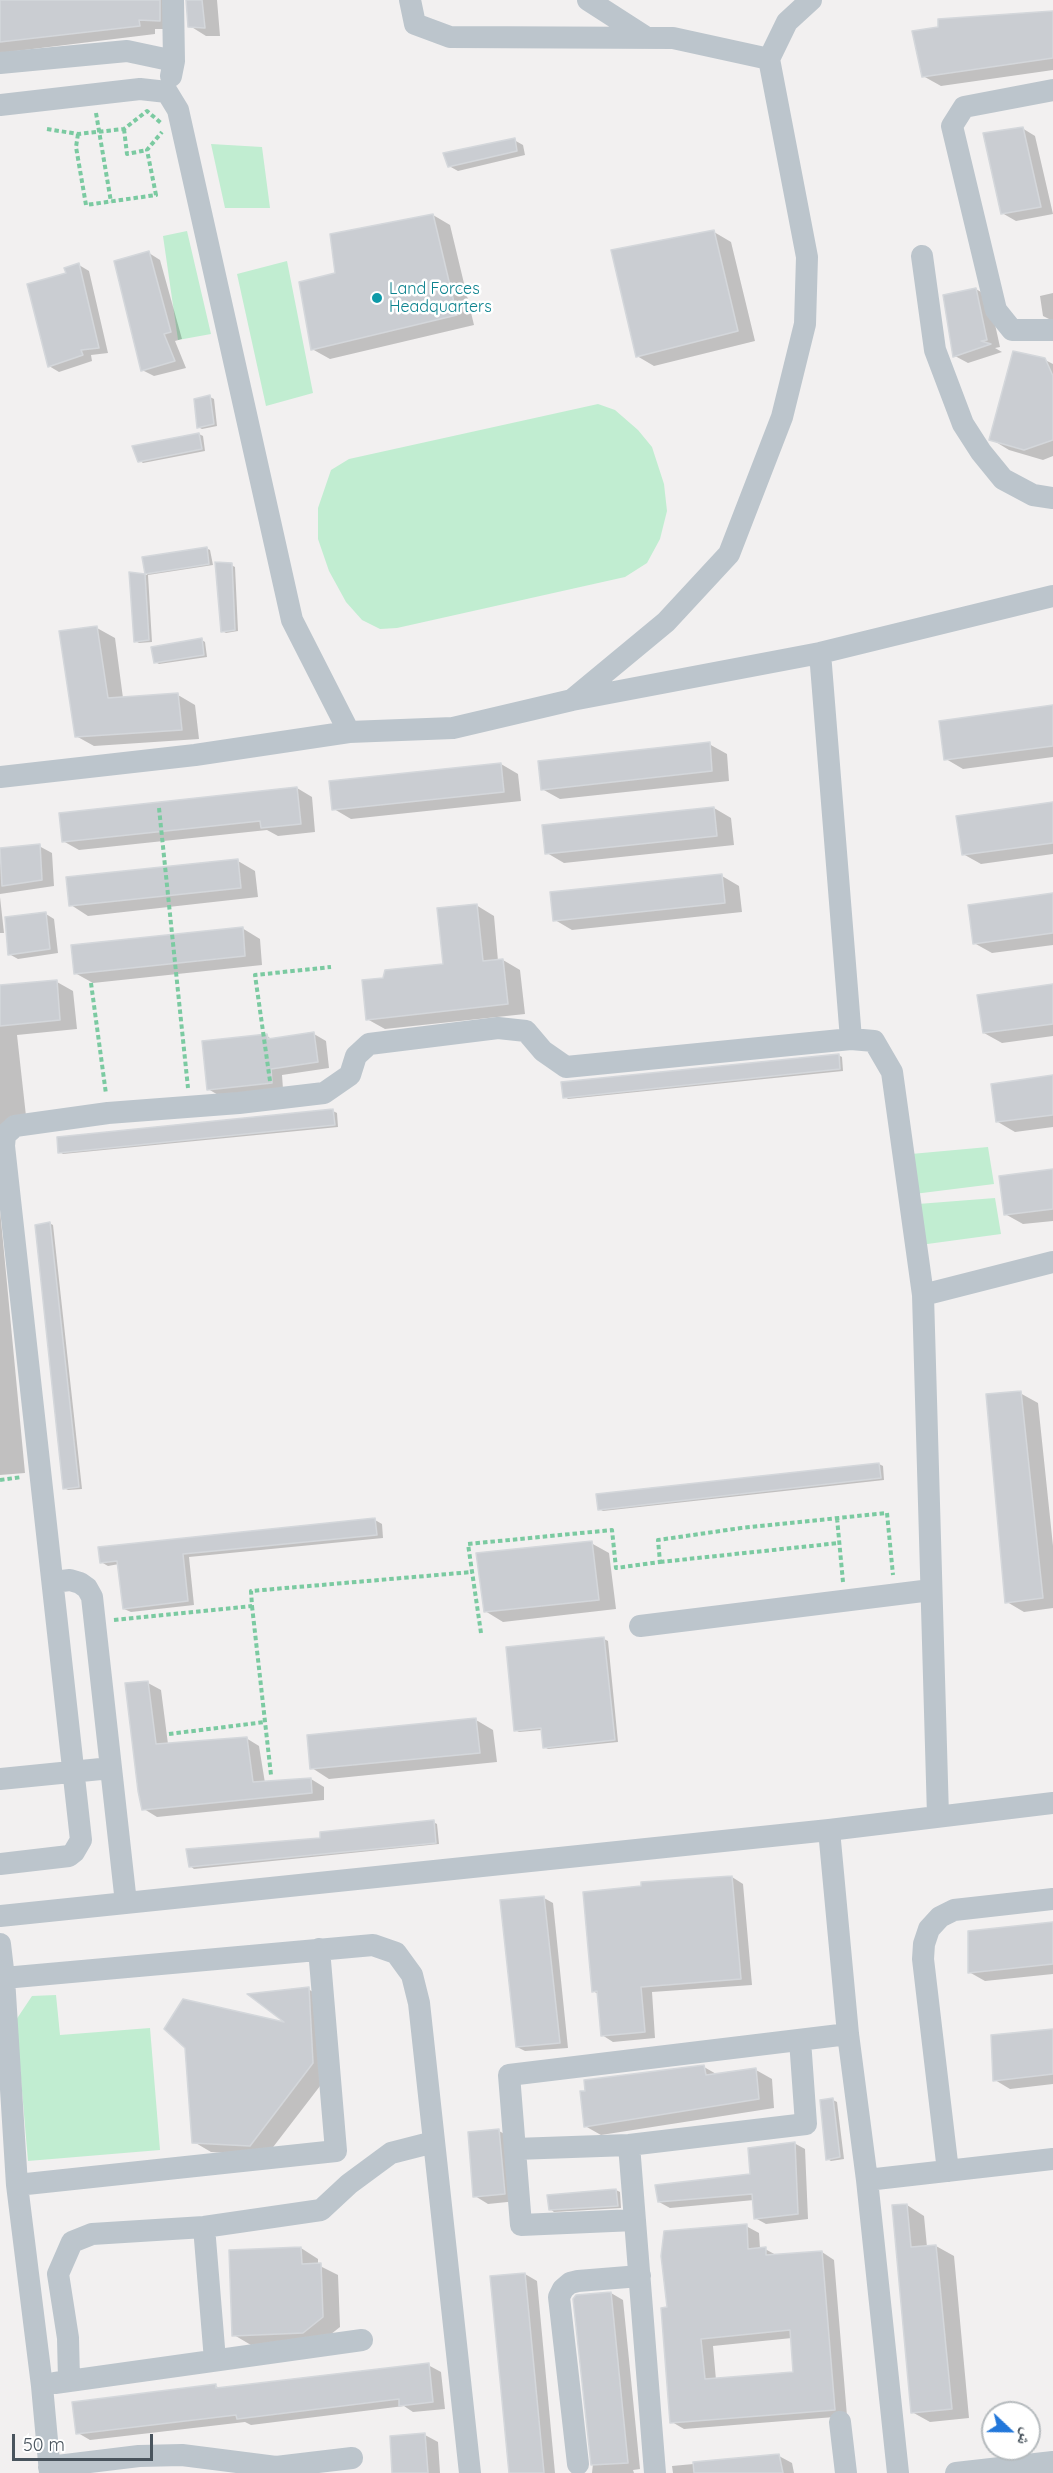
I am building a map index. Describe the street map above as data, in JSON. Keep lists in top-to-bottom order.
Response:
{
  "places": ["Land Forces Headquarters"],
  "scale_bar": "50 m",
  "north": "right"
}
